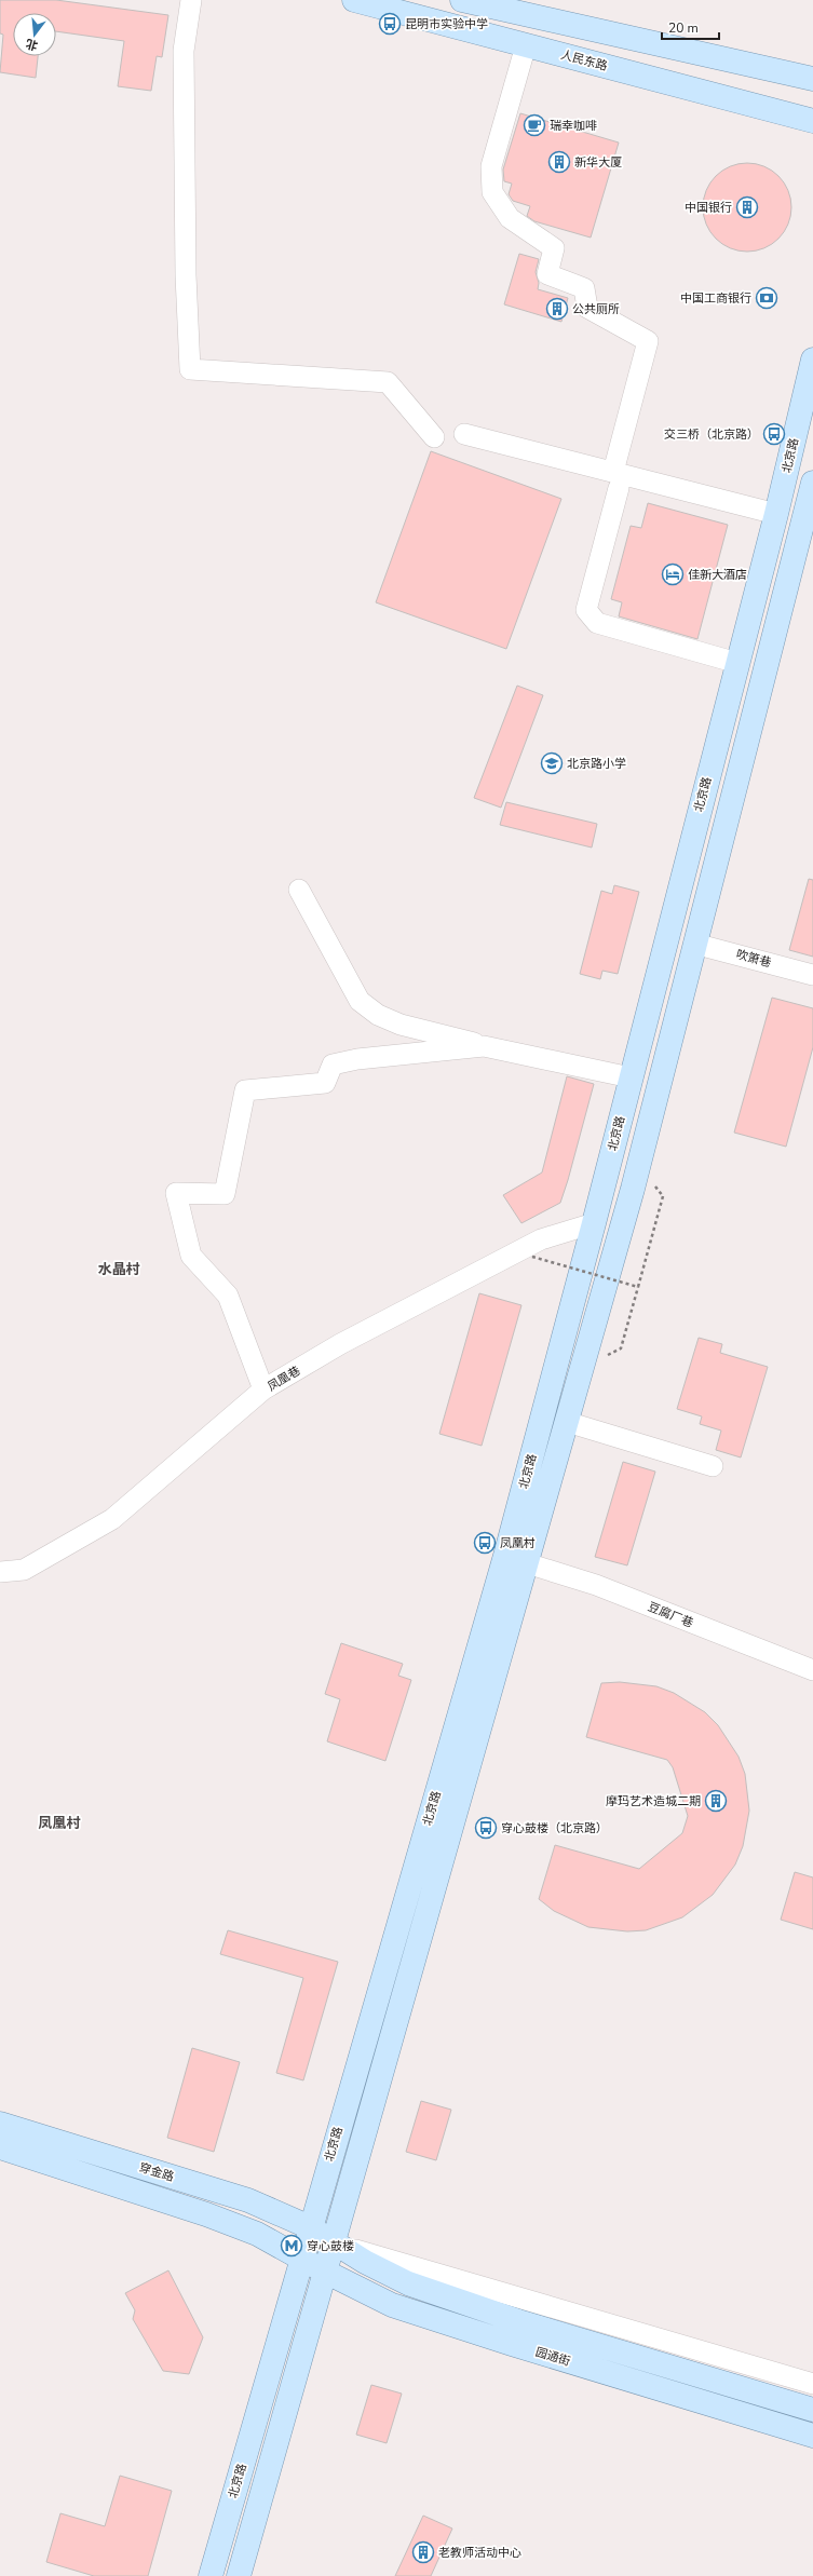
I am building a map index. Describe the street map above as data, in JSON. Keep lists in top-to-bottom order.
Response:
{
  "streets": {
    "main road": [
      "人民东路",
      "北京路",
      "穿金路",
      "园通街"
    ],
    "street": ["吹箫巷", "凤凰巷", "豆腐厂巷"]
  },
  "crossings": [
    ["北京路", "吹箫巷"],
    ["北京路", "凤凰巷"],
    ["北京路", "豆腐厂巷"],
    ["北京路", "穿金路"],
    ["北京路", "园通街"],
    ["穿金路", "园通街"]
  ],
  "districts": ["水晶村", "凤凰村"],
  "places": {
    "bus stop": [
      "昆明市实验中学",
      "交三桥（北京路）",
      "凤凰村",
      "穿心鼓楼（北京路）"
    ],
    "cafe": ["瑞幸咖啡"],
    "building": [
      "新华大厦",
      "中国银行",
      "公共厕所",
      "摩玛艺术造城二期",
      "老教师活动中心"
    ],
    "bank": ["中国工商银行"],
    "hotel": ["佳新大酒店"],
    "school or university": ["北京路小学"],
    "metro station": ["穿心鼓楼"]
  },
  "scale_bar": "20 m",
  "north": "bottom"
}
